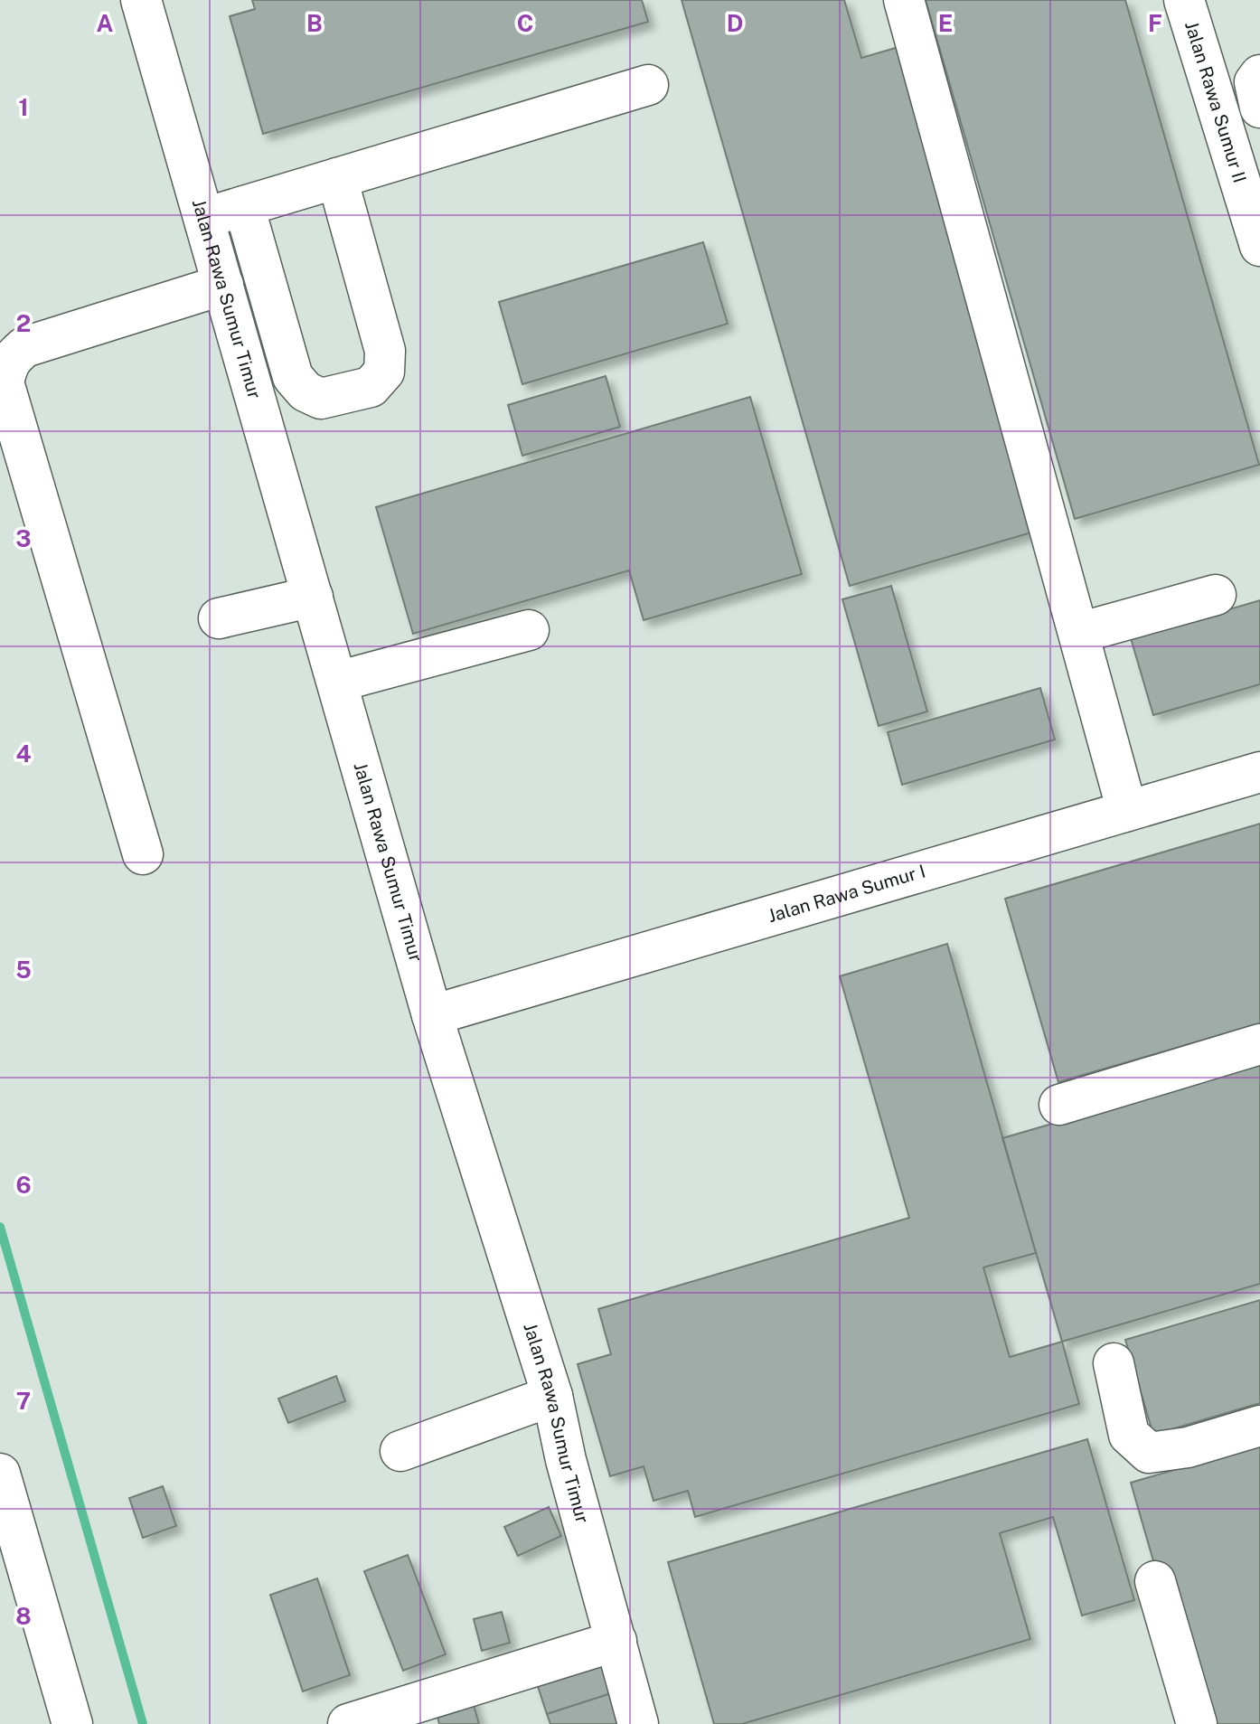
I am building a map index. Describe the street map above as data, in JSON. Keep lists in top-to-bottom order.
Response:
{
  "streets": {
    "street": ["Jalan Rawa Sumur II", "Jalan Rawa Sumur Timur", "Jalan Rawa Sumur I"]
  },
  "crossings": [
    ["Jalan Rawa Sumur Timur", "Jalan Rawa Sumur I"]
  ],
  "grid": {
    "columns": [
      "A",
      "B",
      "C",
      "D",
      "E",
      "F"
    ],
    "rows": [
      "1",
      "2",
      "3",
      "4",
      "5",
      "6",
      "7",
      "8"
    ]
  }
}
